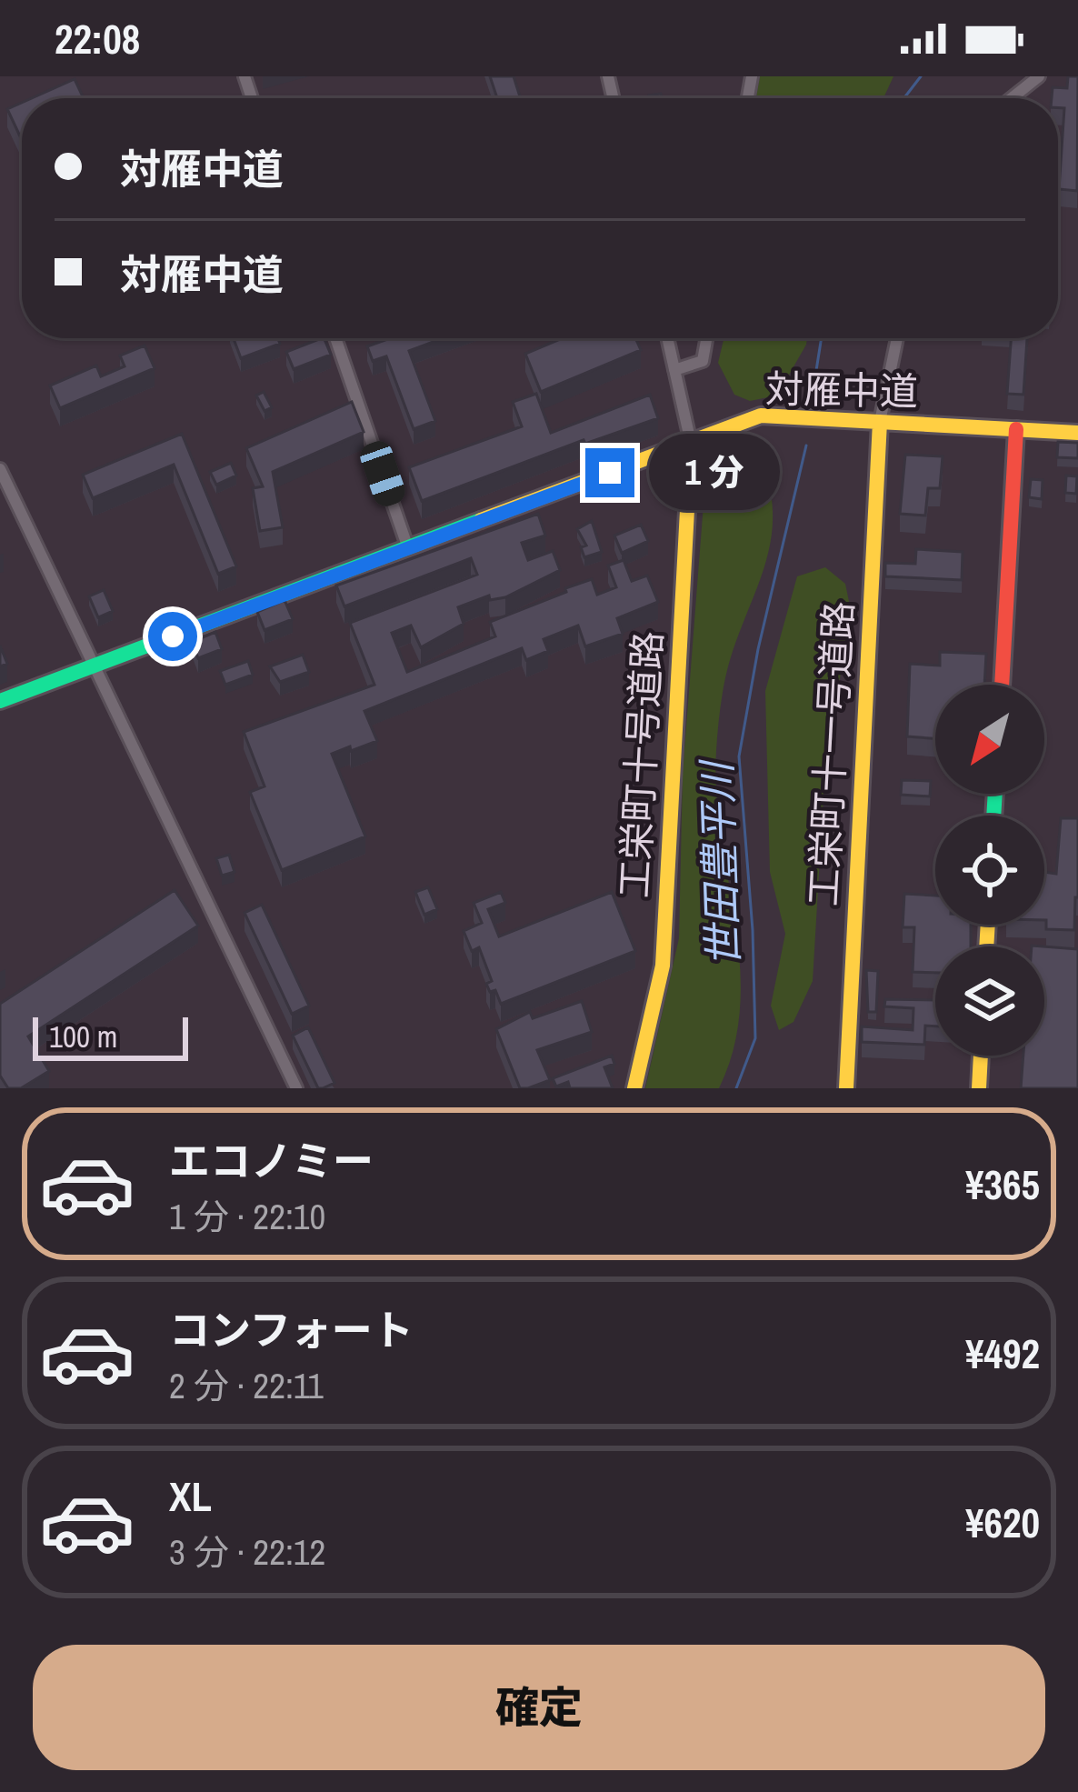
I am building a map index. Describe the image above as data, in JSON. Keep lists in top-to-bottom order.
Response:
{
  "streets": {
    "street": ["対雁中道", "工栄町十一号道路", "工栄町十号道路"]
  },
  "crossings": [
    ["対雁中道", "工栄町十一号道路"],
    ["対雁中道", "工栄町十号道路"]
  ],
  "water": ["世田豊平川"],
  "scale_bar": "100 m",
  "north": "bottom left",
  "page": {
    "status": "22:08",
    "banner": ["対雁中道", "対雁中道"],
    "bubble": "1 分",
    "scale": "100 m",
    "list": [
      {
        "name": "エコノミー",
        "note": "1 分 · 22:10",
        "value": "¥365"
      },
      {
        "name": "コンフォート",
        "note": "2 分 · 22:11",
        "value": "¥492"
      },
      {
        "name": "XL",
        "note": "3 分 · 22:12",
        "value": "¥620"
      }
    ],
    "buttons": "確定"
  }
}
